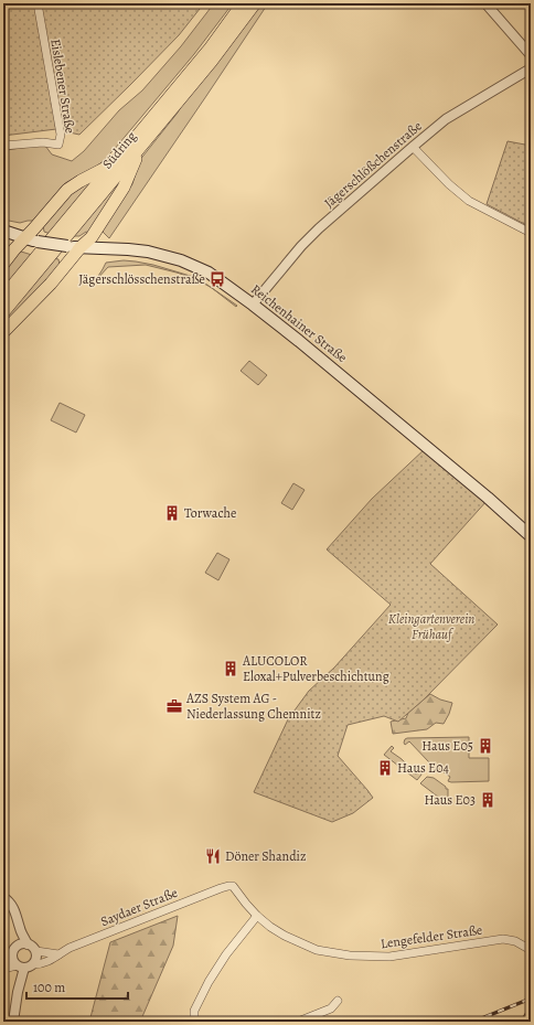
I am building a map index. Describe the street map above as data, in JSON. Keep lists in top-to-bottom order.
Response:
{
  "streets": {
    "main road": ["Südring", "Reichenhainer Straße"],
    "street": [
      "Eislebener Straße",
      "Jägerschlößchenstraße",
      "Saydaer Straße",
      "Lengefelder Straße"
    ]
  },
  "crossings": [
    ["Jägerschlößchenstraße", "Reichenhainer Straße"],
    ["Saydaer Straße", "Lengefelder Straße"]
  ],
  "parks": ["Kleingartenverein Frühauf"],
  "places": {
    "bus stop": ["Jägerschlösschenstraße"],
    "building": [
      "Torwache",
      "ALUCOLOR Eloxal+Pulverbeschichtung",
      "Haus E05",
      "Haus E04",
      "Haus E03"
    ],
    "office": ["AZS System AG - Niederlassung Chemnitz"],
    "restaurant": ["Döner Shandiz"]
  },
  "scale_bar": "100 m"
}
